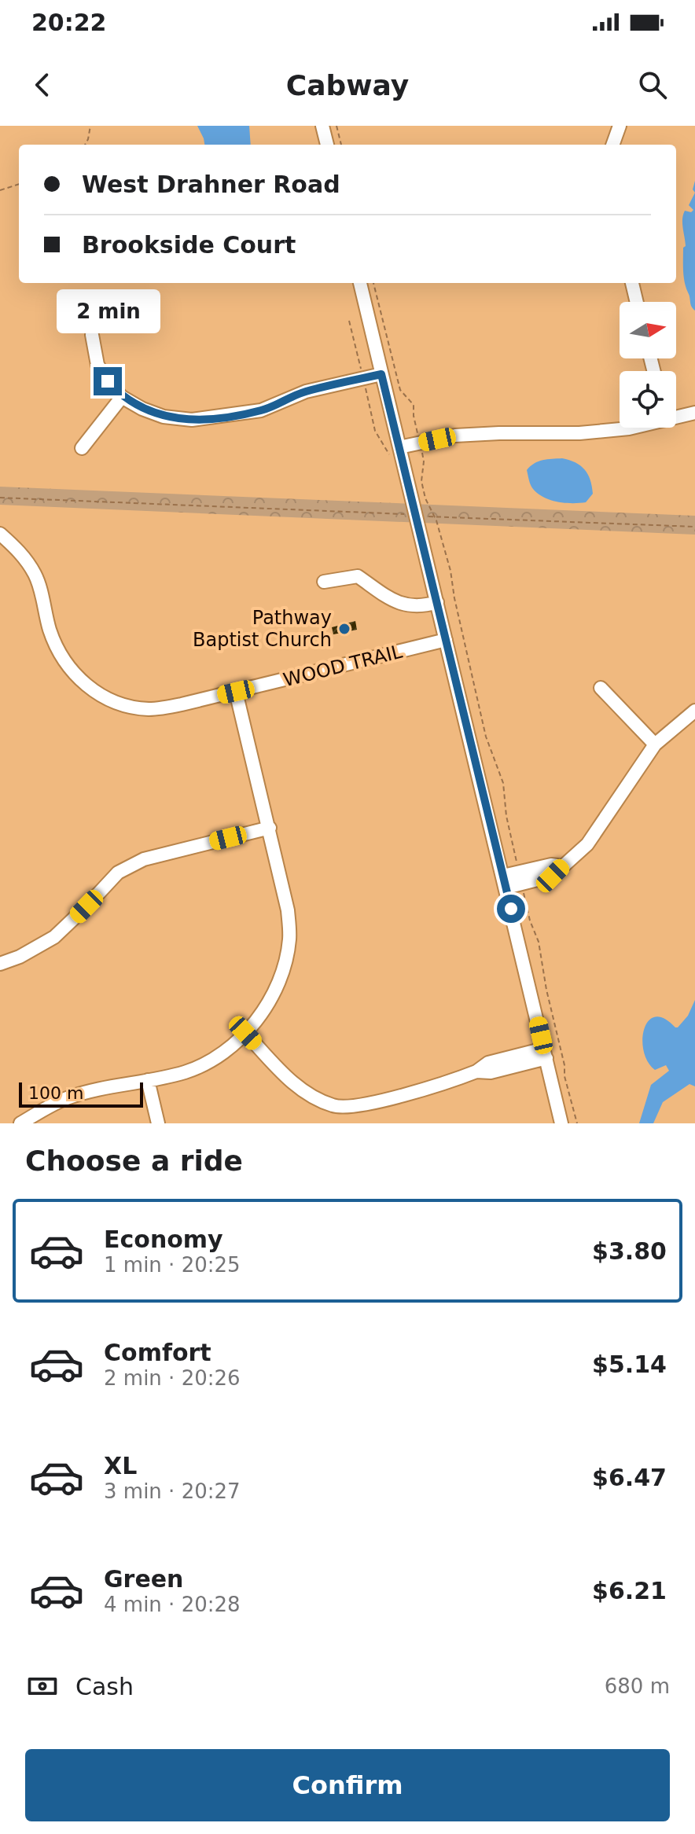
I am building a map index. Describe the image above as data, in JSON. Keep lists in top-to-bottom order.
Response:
{
  "streets": {
    "street": ["WOOD TRAIL"]
  },
  "places": ["Pathway Baptist Church"],
  "scale_bar": "100 m",
  "north": "right",
  "page": {
    "status": "20:22",
    "header": "Cabway",
    "banner": ["West Drahner Road", "Brookside Court"],
    "bubble": "2 min",
    "scale": "100 m",
    "heading": "Choose a ride",
    "list": [
      {
        "name": "Economy",
        "note": "1 min · 20:25",
        "value": "$3.80"
      },
      {
        "name": "Comfort",
        "note": "2 min · 20:26",
        "value": "$5.14"
      },
      {
        "name": "XL",
        "note": "3 min · 20:27",
        "value": "$6.47"
      },
      {
        "name": "Green",
        "note": "4 min · 20:28",
        "value": "$6.21"
      }
    ],
    "pay": ["Cash", "680 m"],
    "buttons": "Confirm"
  }
}
